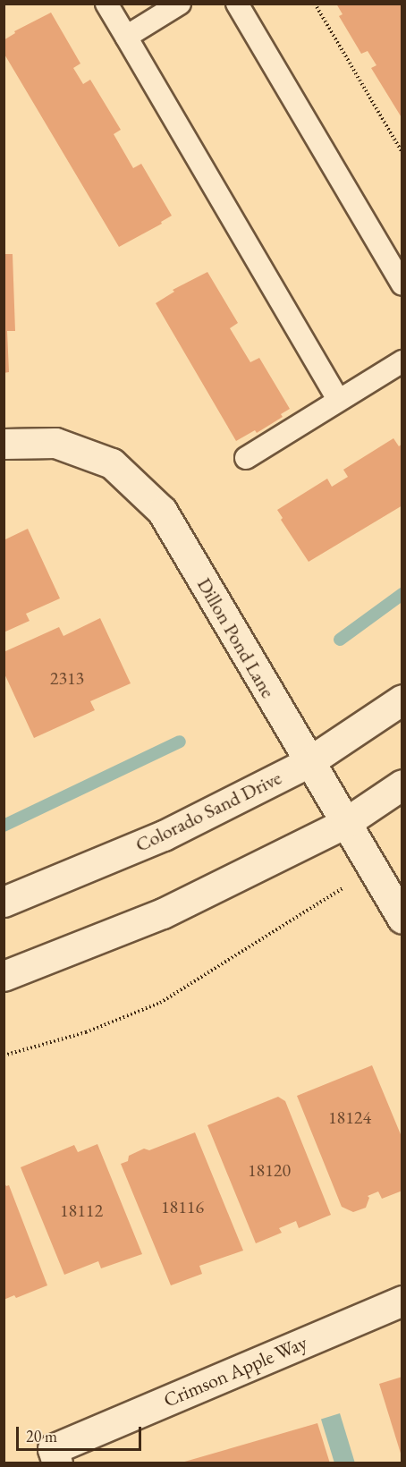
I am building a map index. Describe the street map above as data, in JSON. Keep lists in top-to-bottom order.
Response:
{
  "streets": {
    "street": ["Dillon Pond Lane", "Colorado Sand Drive", "Crimson Apple Way"]
  },
  "crossings": [
    ["Dillon Pond Lane", "Colorado Sand Drive"]
  ],
  "house_numbers": [
    "2313",
    "18124",
    "18120",
    "18116",
    "18112"
  ],
  "scale_bar": "20 m"
}
